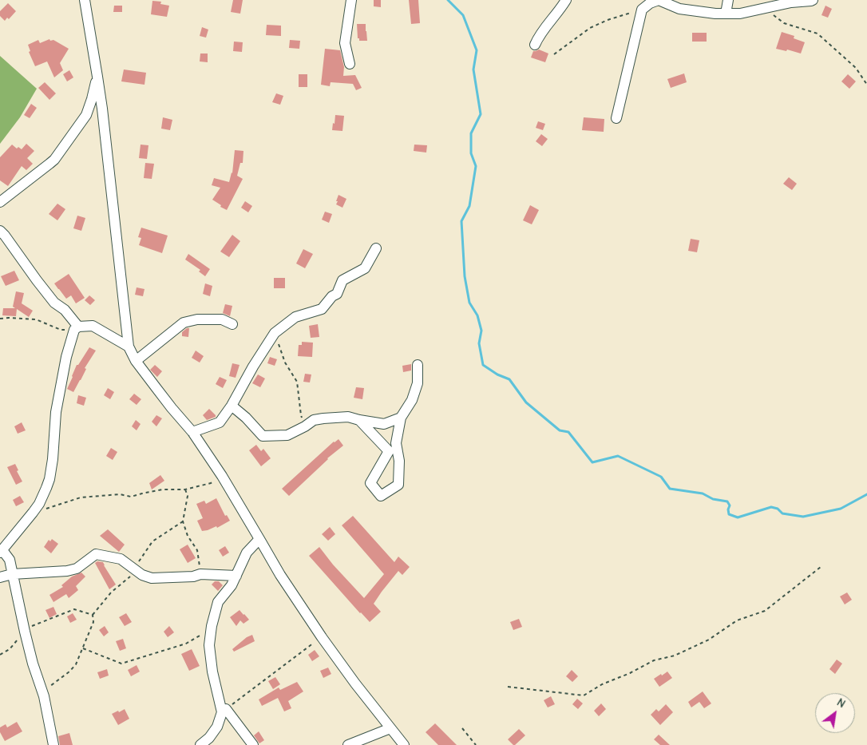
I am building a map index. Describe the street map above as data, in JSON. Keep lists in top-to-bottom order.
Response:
{
  "north": "top right"
}
